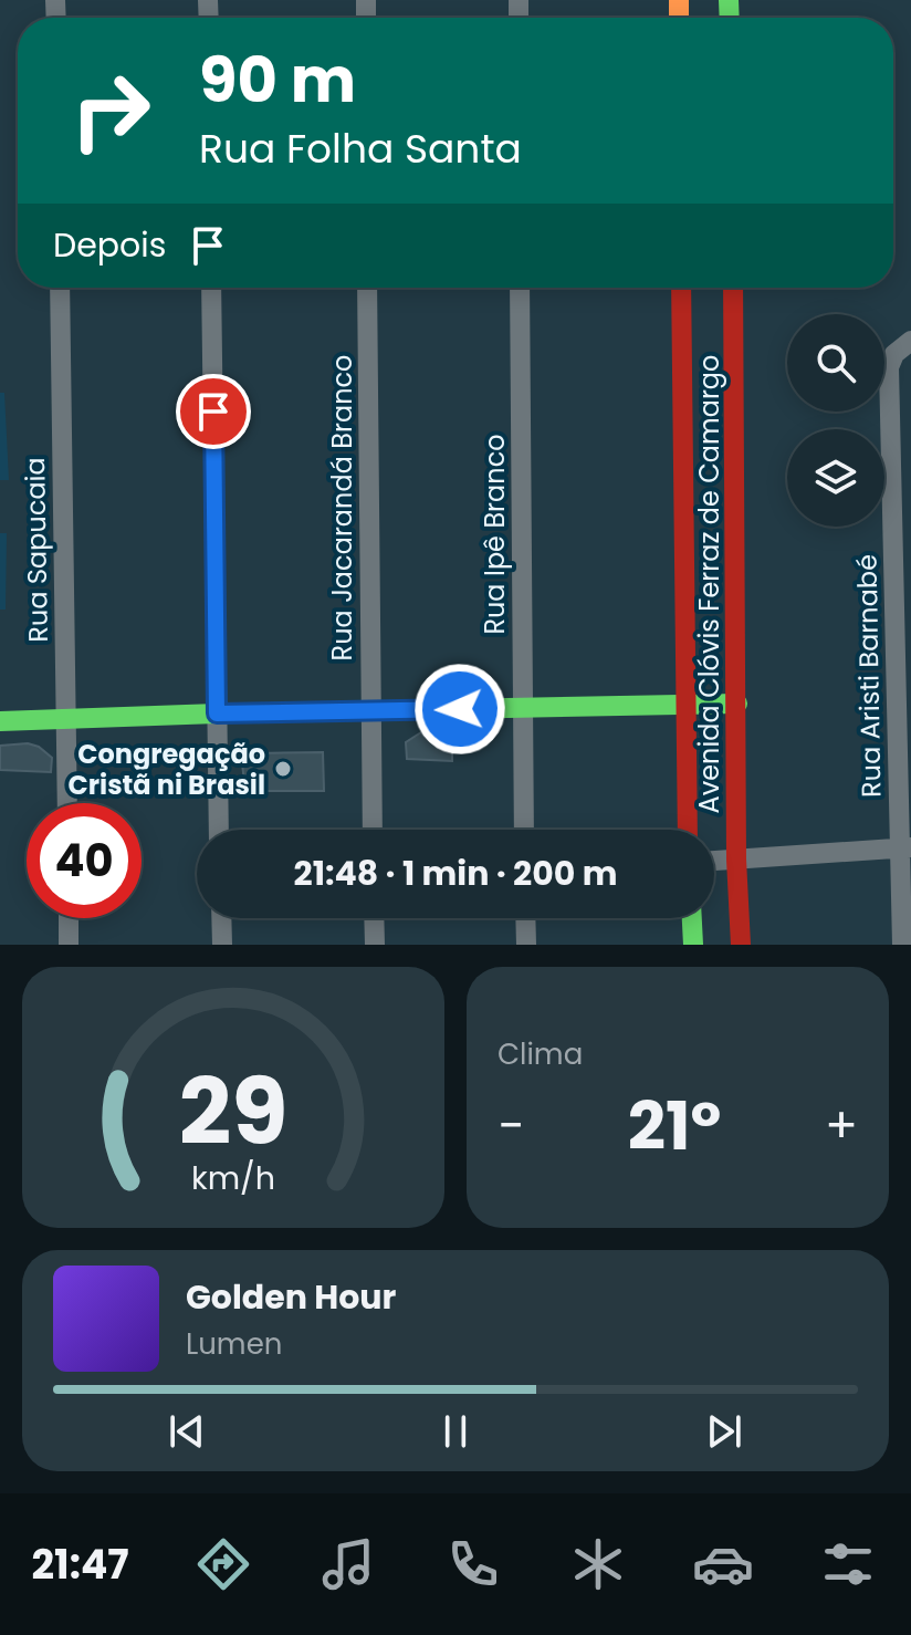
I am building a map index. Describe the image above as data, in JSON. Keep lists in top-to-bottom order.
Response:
{
  "streets": {
    "main road": ["Avenida Clóvis Ferraz de Camargo"],
    "street": [
      "Rua Jacarandá Branco",
      "Rua Ipê Branco",
      "Rua Sapucaia",
      "Rua Aristi Barnabé"
    ]
  },
  "places": ["Congregação Cristã ni Brasil"],
  "page": {
    "turn": ["90 m", "Rua Folha Santa"],
    "then": "Depois",
    "limit": "40",
    "trip": "21:48 · 1 min · 200 m",
    "tile": "Clima",
    "heat": ["−", "21°", "+"],
    "song": ["Golden Hour", "Lumen"],
    "tabs": "21:47",
    "gauge": ["29", "km/h"]
  }
}
